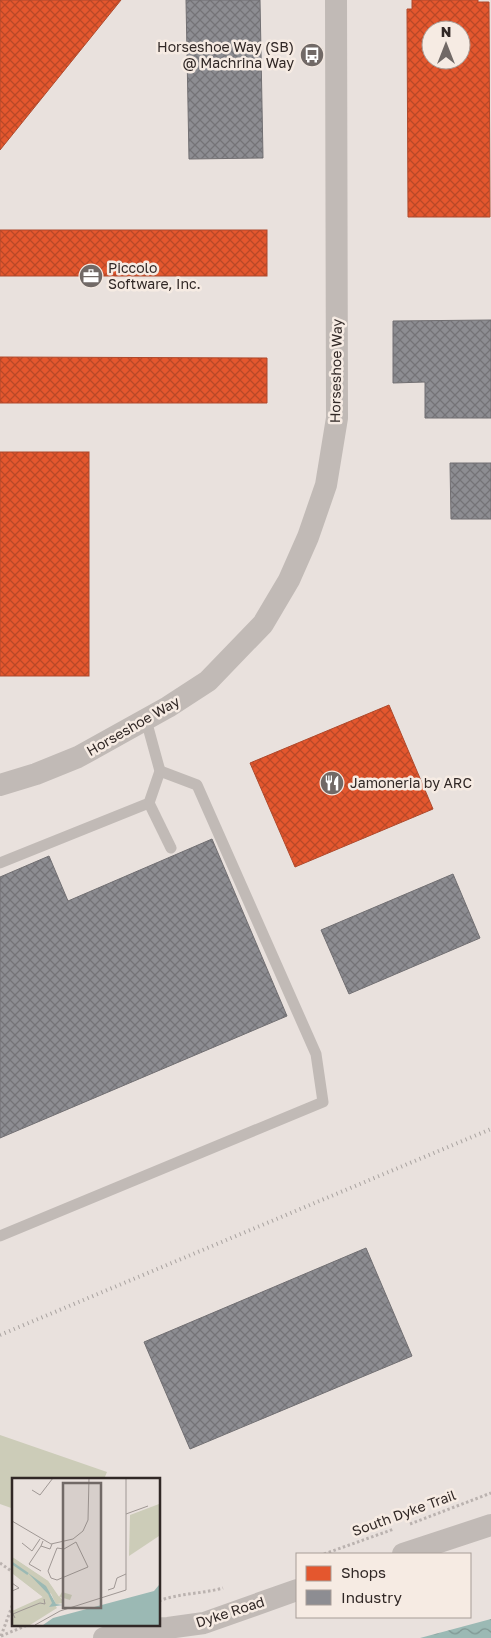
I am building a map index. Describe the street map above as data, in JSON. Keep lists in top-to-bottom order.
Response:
{
  "streets": {
    "street": ["Horseshoe Way", "Dyke Road"],
    "path": ["South Dyke Trail"]
  },
  "places": {
    "bus stop": ["Horseshoe Way (SB) @ Machrina Way"],
    "office": ["Piccolo Software, Inc."],
    "restaurant": ["Jamoneria by ARC"]
  },
  "legend": ["Shops", "Industry"],
  "north": "top"
}
